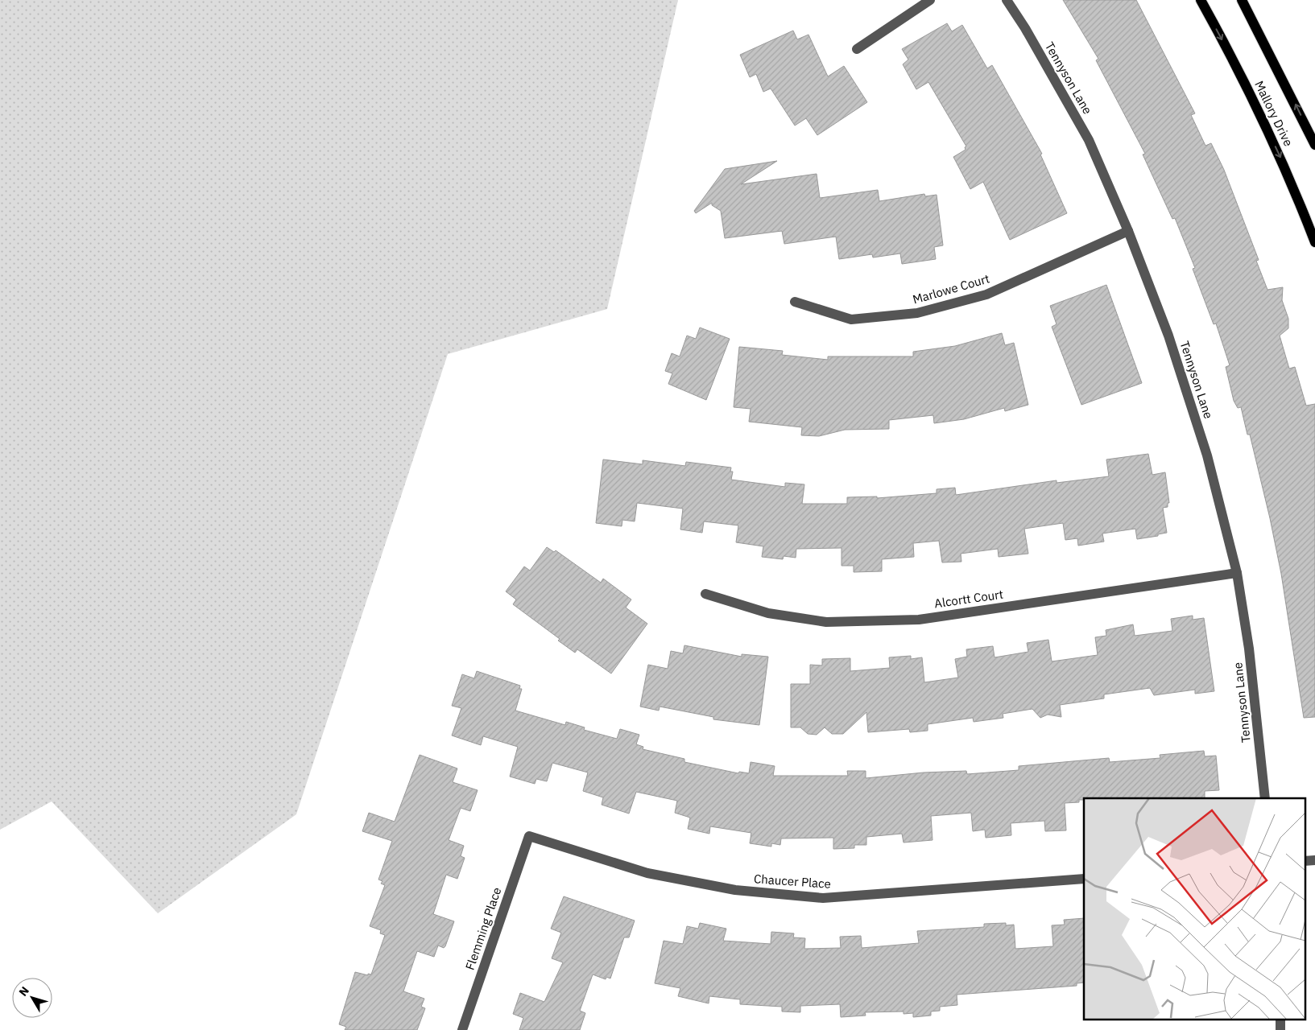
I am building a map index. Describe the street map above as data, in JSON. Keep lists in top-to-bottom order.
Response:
{
  "streets": {
    "main road": ["Mallory Drive"],
    "street": [
      "Tennyson Lane",
      "Marlowe Court",
      "Alcortt Court",
      "Chaucer Place",
      "Flemming Place"
    ]
  },
  "crossings": [
    ["Tennyson Lane", "Marlowe Court"],
    ["Tennyson Lane", "Alcortt Court"],
    ["Chaucer Place", "Flemming Place"]
  ],
  "north": "top left"
}
